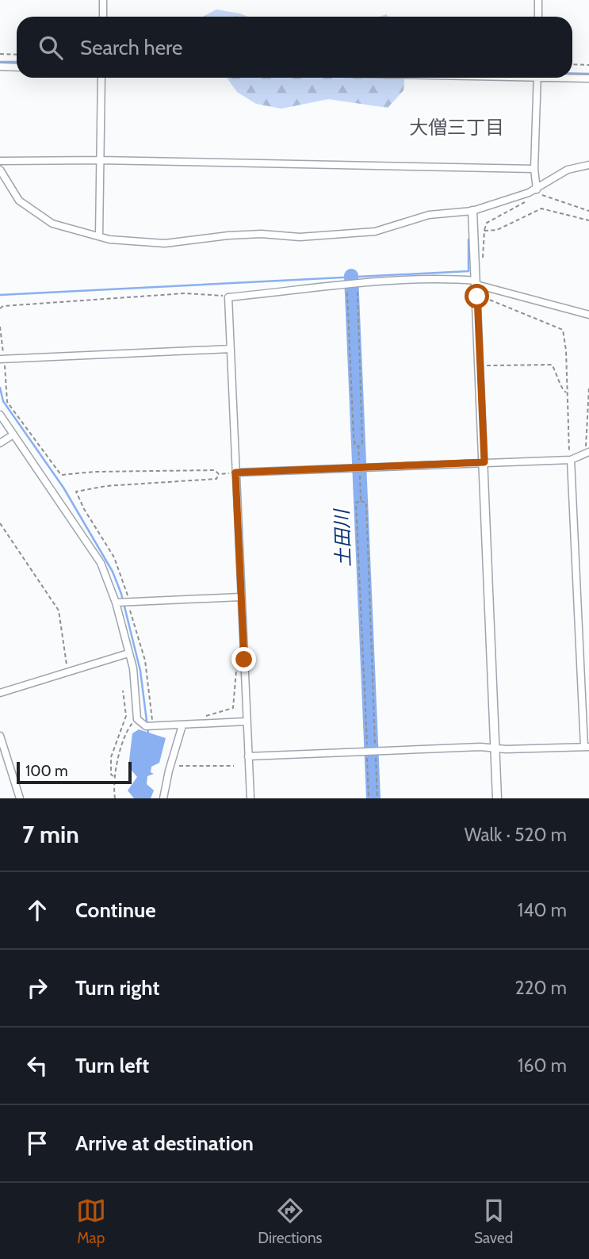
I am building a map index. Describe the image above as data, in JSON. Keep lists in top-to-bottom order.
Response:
{
  "districts": ["大僧三丁目"],
  "water": ["土田川"],
  "scale_bar": "100 m",
  "page": {
    "search": "Search here",
    "scale": "100 m",
    "heading": ["7 min", "Walk · 520 m"],
    "list": [
      ["Continue", "140 m"],
      ["Turn right", "220 m"],
      ["Turn left", "160 m"],
      "Arrive at destination"
    ],
    "nav": ["Map", "Directions", "Saved"]
  }
}
